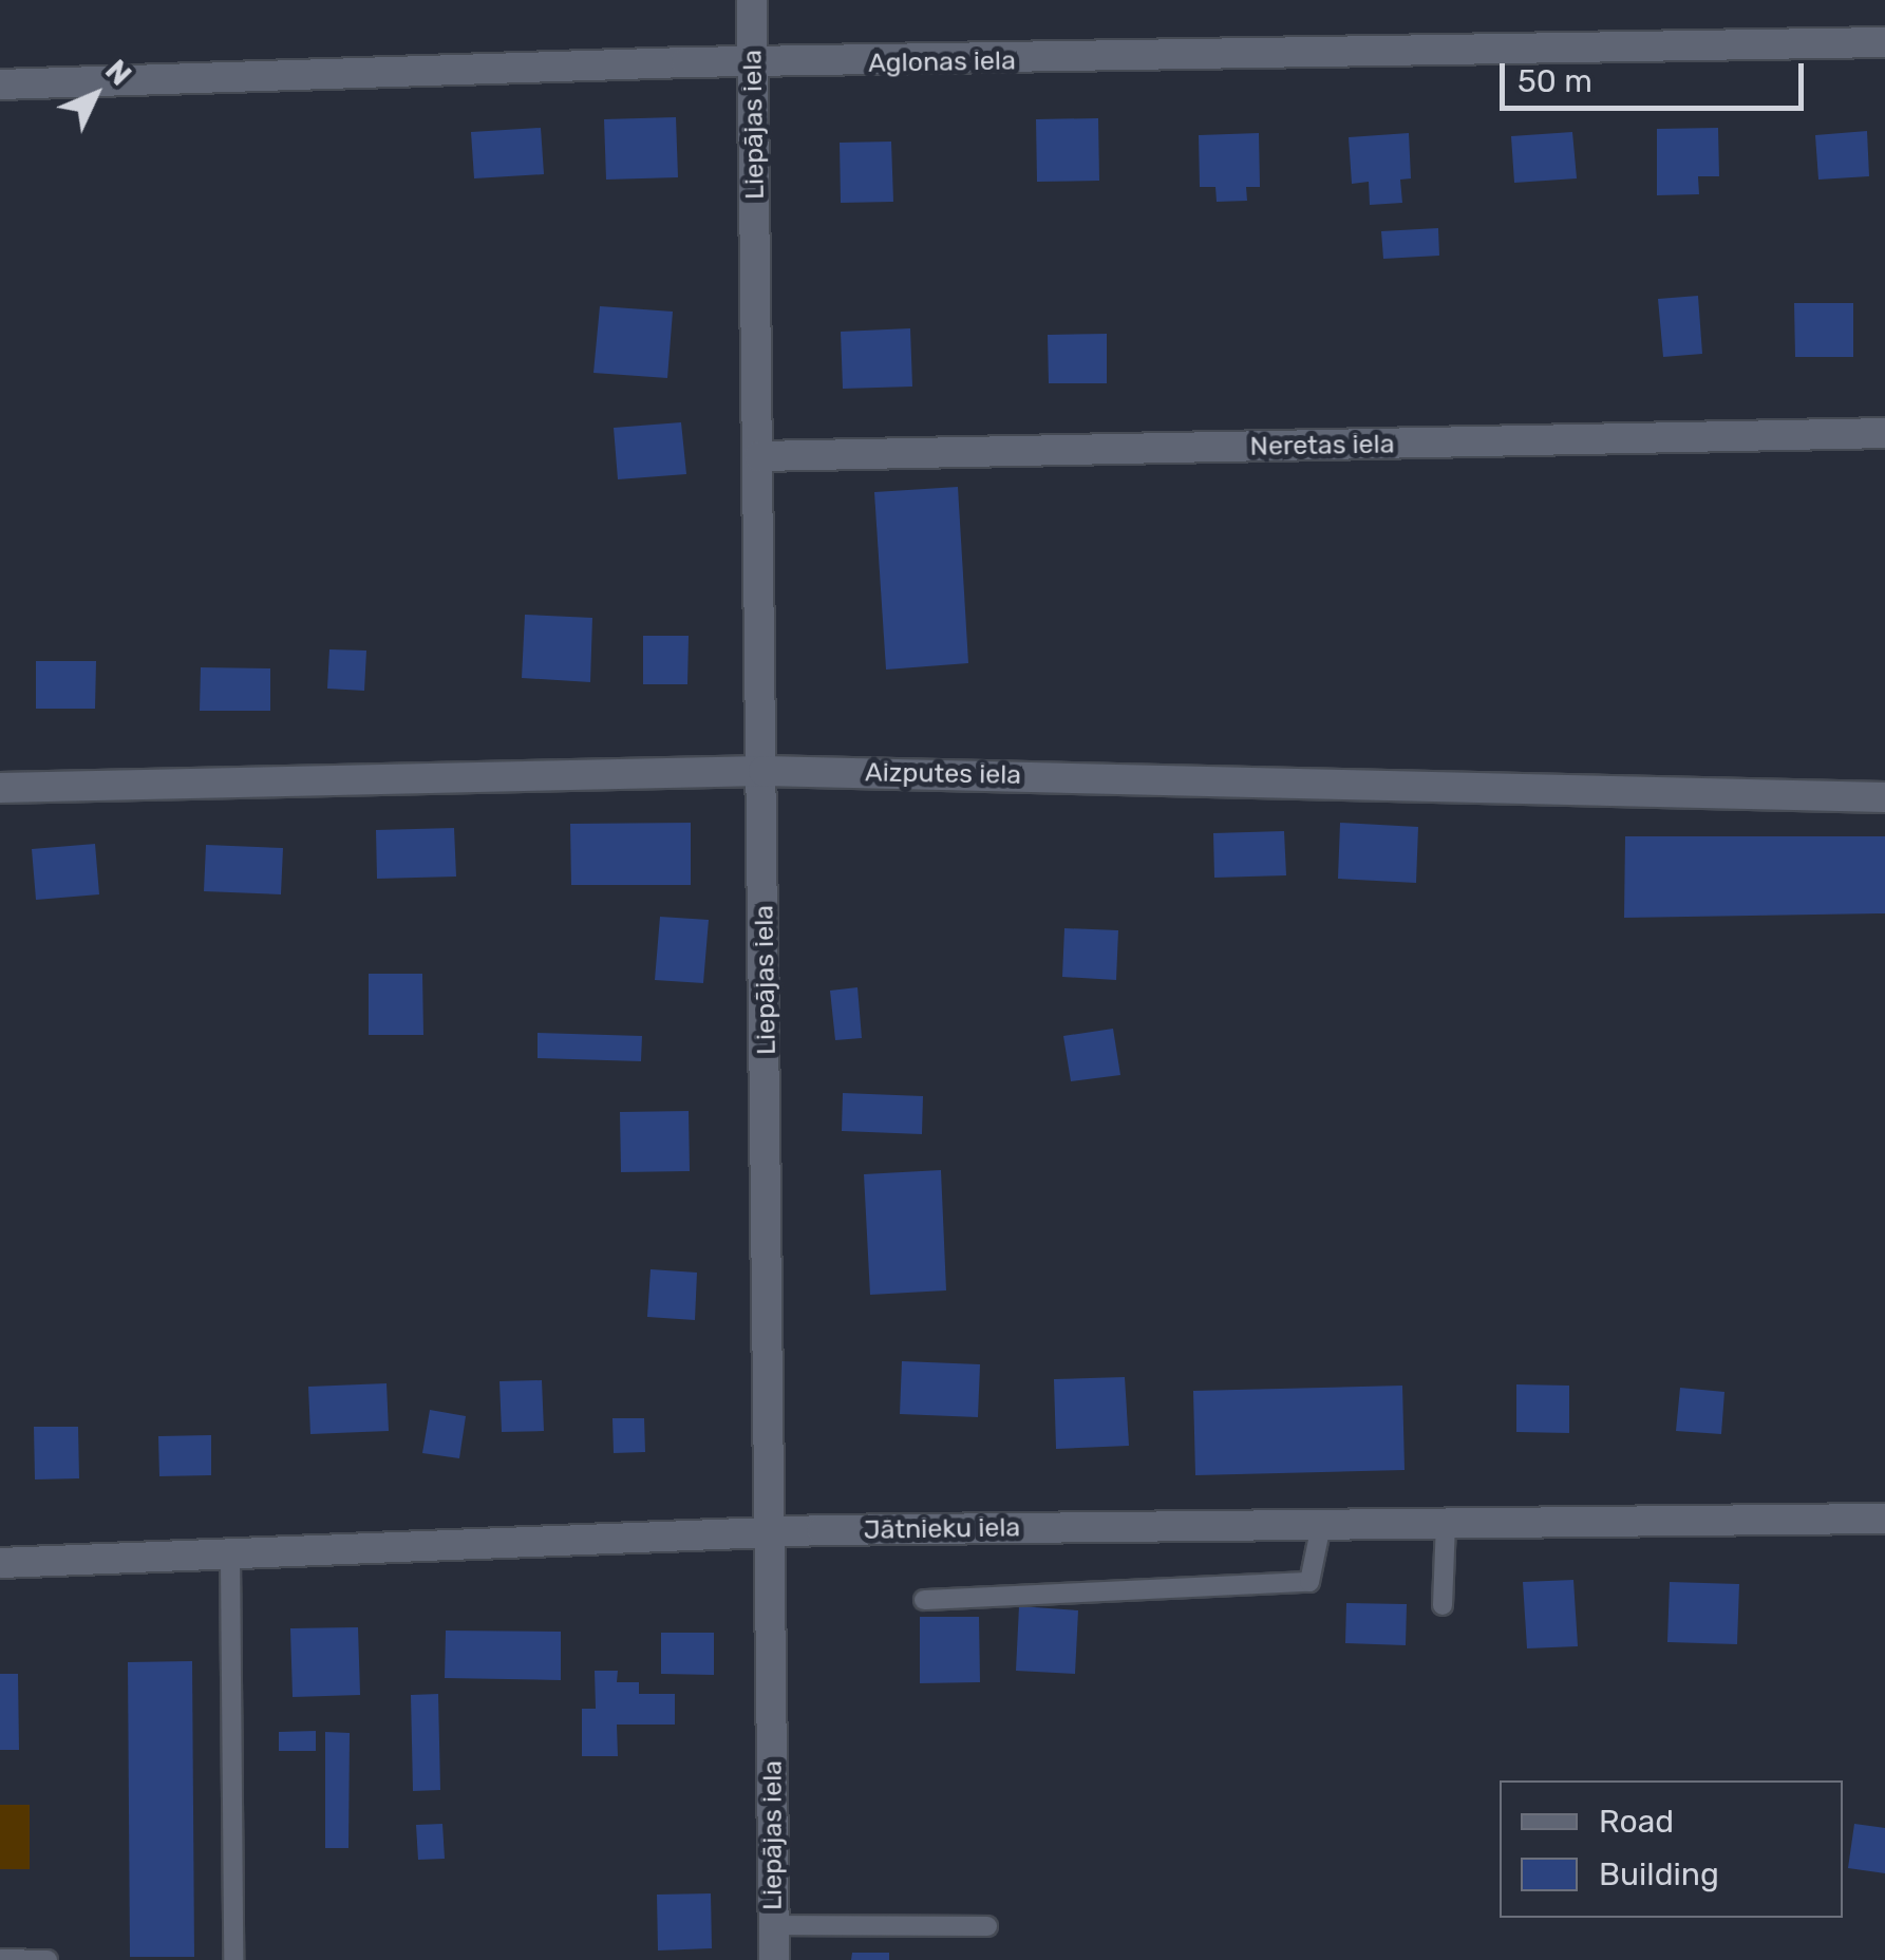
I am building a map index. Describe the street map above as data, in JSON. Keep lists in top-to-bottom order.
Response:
{
  "streets": {
    "street": [
      "Aglonas iela",
      "Liepājas iela",
      "Neretas iela",
      "Aizputes iela",
      "Jātnieku iela"
    ]
  },
  "crossings": [
    ["Aglonas iela", "Liepājas iela"],
    ["Liepājas iela", "Neretas iela"],
    ["Liepājas iela", "Aizputes iela"],
    ["Liepājas iela", "Jātnieku iela"]
  ],
  "legend": ["Road", "Building"],
  "scale_bar": "50 m",
  "north": "top right"
}
